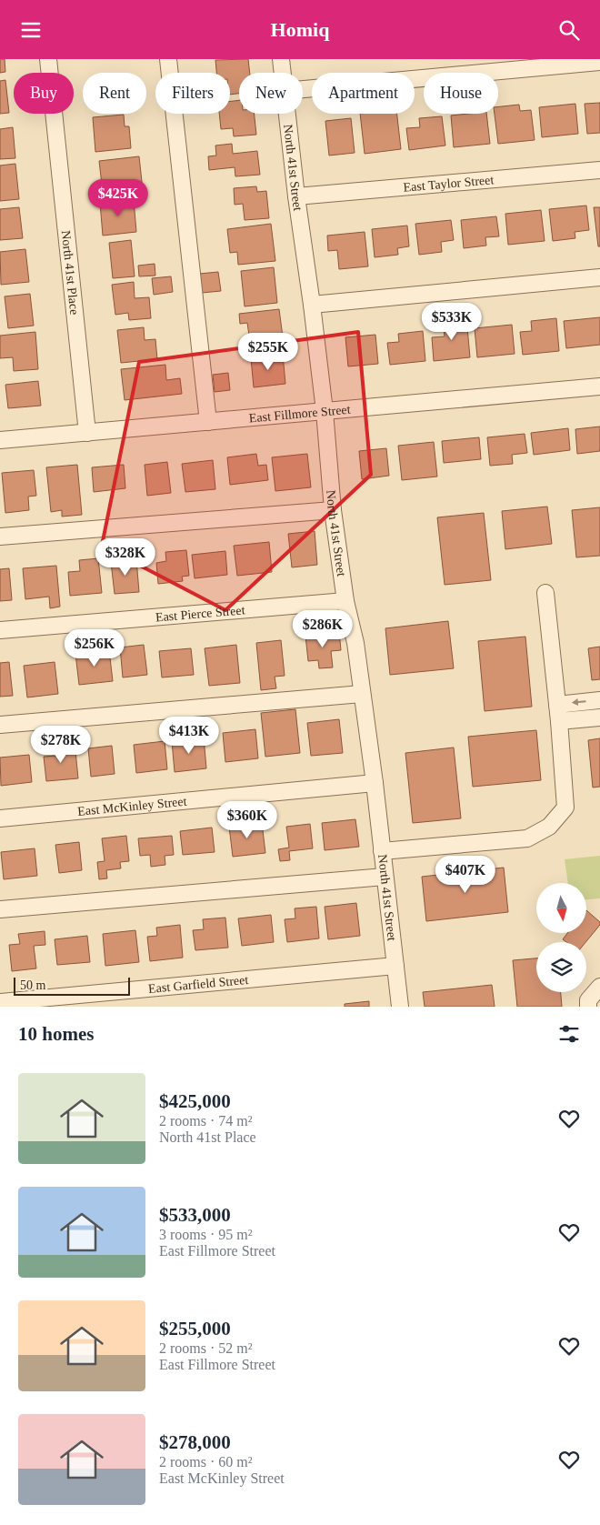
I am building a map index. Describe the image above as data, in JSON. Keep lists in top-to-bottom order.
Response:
{
  "streets": {
    "street": [
      "North 41st Street",
      "East Taylor Street",
      "North 41st Place",
      "East Fillmore Street",
      "East Pierce Street",
      "East McKinley Street",
      "East Garfield Street"
    ]
  },
  "crossings": [
    ["North 41st Street", "East Taylor Street"],
    ["North 41st Street", "East Fillmore Street"],
    ["North 41st Street", "East Pierce Street"],
    ["North 41st Street", "East McKinley Street"],
    ["North 41st Street", "East Garfield Street"],
    ["North 41st Place", "East Fillmore Street"]
  ],
  "scale_bar": "50 m",
  "north": "bottom",
  "page": {
    "header": "Homiq",
    "chip": [
      "Buy",
      "Rent",
      "Filters",
      "New",
      "Apartment",
      "House"
    ],
    "price": [
      "$425K",
      "$533K",
      "$255K",
      "$328K",
      "$286K",
      "$256K",
      "$413K",
      "$278K",
      "$360K",
      "$407K"
    ],
    "scale": "50 m",
    "heading": "10 homes",
    "list": [
      {
        "name": "$425,000",
        "note": "2 rooms · 74 m² · North 41st Place"
      },
      {
        "name": "$533,000",
        "note": "3 rooms · 95 m² · East Fillmore Street"
      },
      {
        "name": "$255,000",
        "note": "2 rooms · 52 m² · East Fillmore Street"
      },
      {
        "name": "$278,000",
        "note": "2 rooms · 60 m² · East McKinley Street"
      }
    ]
  }
}
